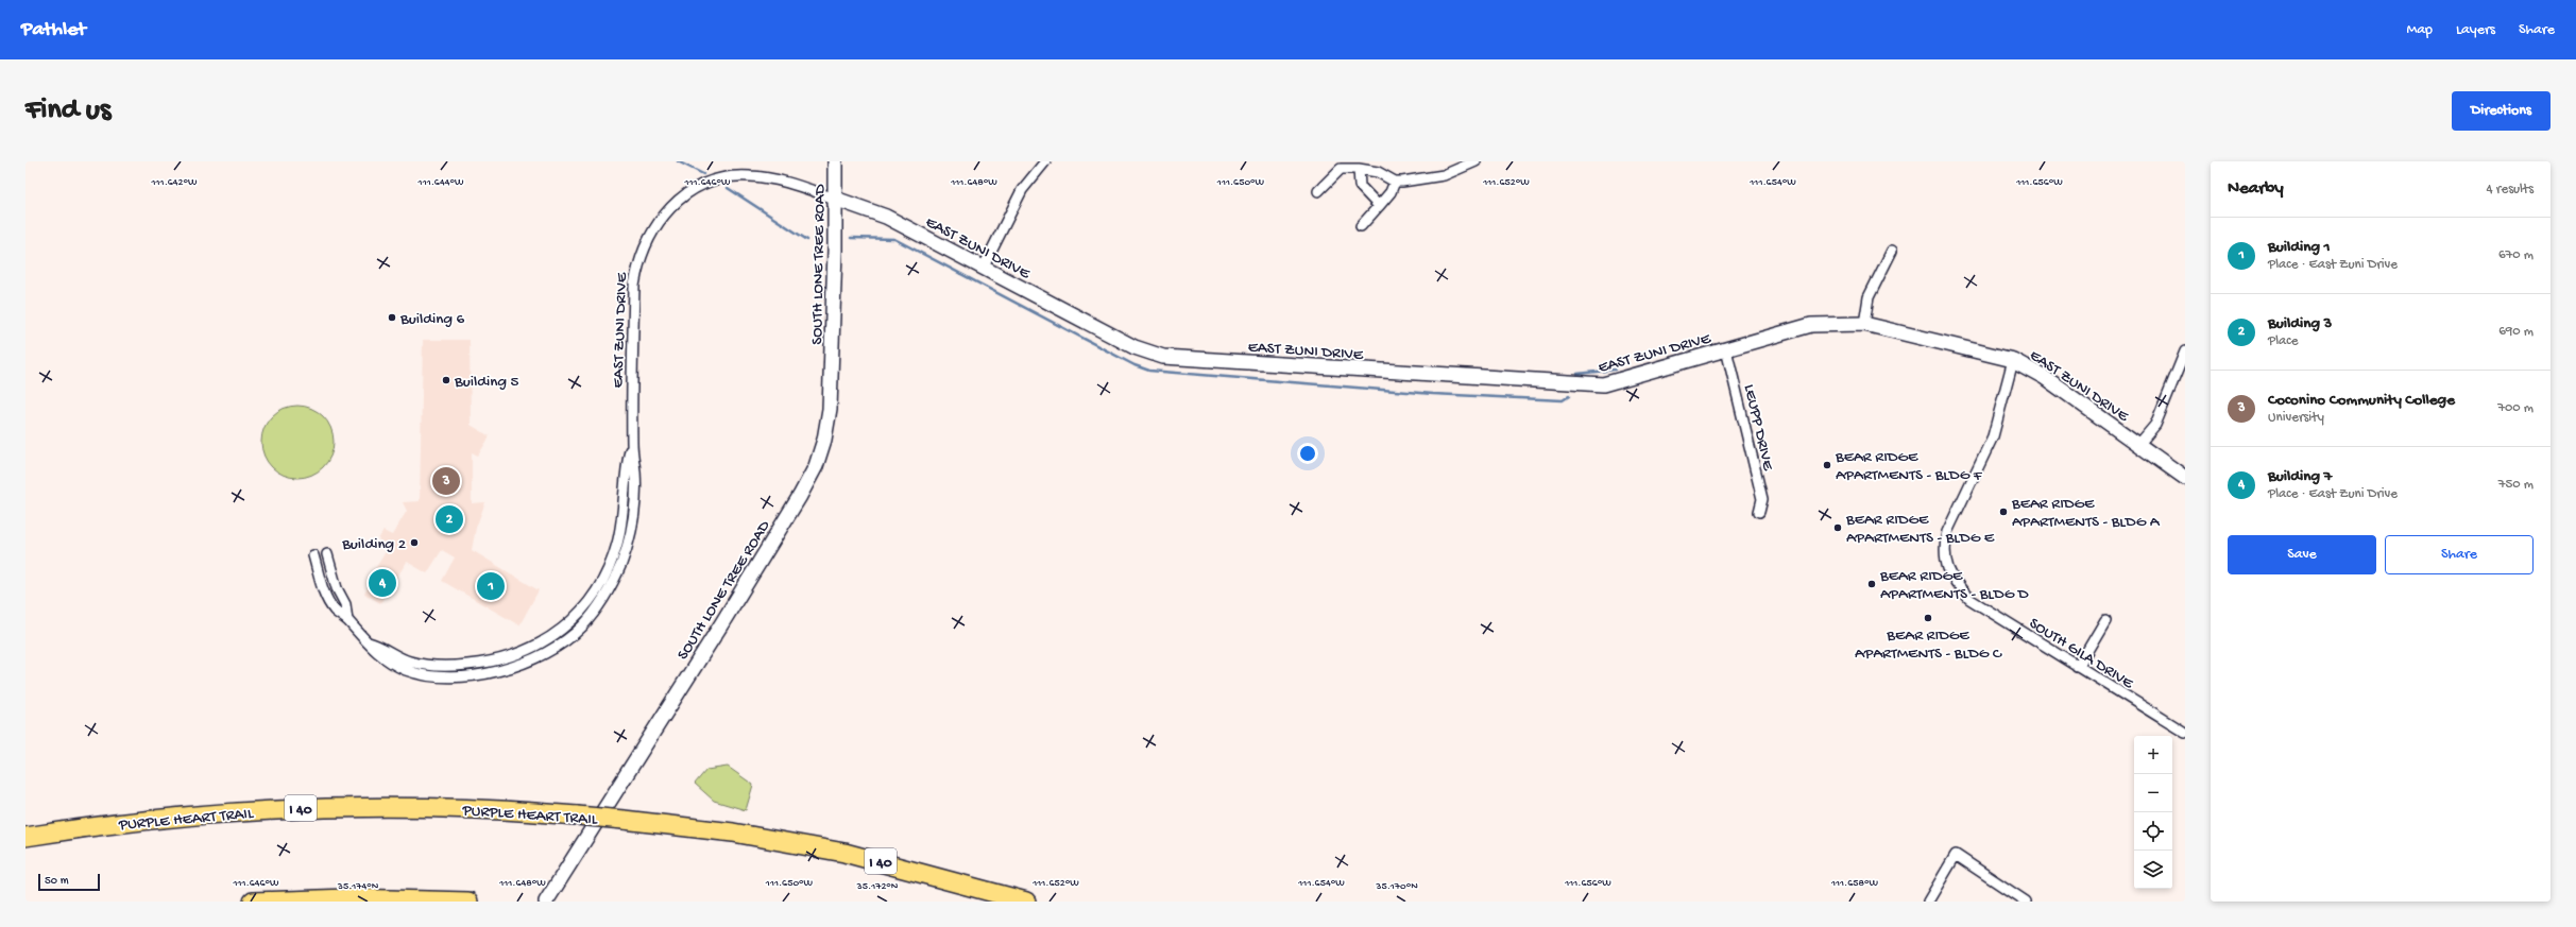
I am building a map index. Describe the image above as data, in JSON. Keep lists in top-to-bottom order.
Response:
{
  "streets": {
    "highway": ["I 40", "PURPLE HEART TRAIL"],
    "street": [
      "EAST ZUNI DRIVE",
      "SOUTH LONE TREE ROAD",
      "LEUPP DRIVE",
      "SOUTH GILA DRIVE"
    ]
  },
  "crossings": [
    ["EAST ZUNI DRIVE", "SOUTH LONE TREE ROAD"],
    ["EAST ZUNI DRIVE", "LEUPP DRIVE"],
    ["EAST ZUNI DRIVE", "SOUTH GILA DRIVE"]
  ],
  "places": [
    "Building 6",
    "Building 5",
    "BEAR RIDGE APARTMENTS - BLDG F",
    "BEAR RIDGE APARTMENTS - BLDG A",
    "BEAR RIDGE APARTMENTS - BLDG E",
    "Building 2",
    "BEAR RIDGE APARTMENTS - BLDG D",
    "BEAR RIDGE APARTMENTS - BLDG C"
  ],
  "scale_bar": "50 m",
  "page": {
    "header": "Pathlet",
    "nav": ["Map", "Layers", "Share"],
    "buttons": [
      "Directions",
      ["Save", "Share"]
    ],
    "title": "Find us",
    "heading": ["Nearby", "4 results"],
    "list": [
      {
        "mark": "1",
        "name": "Building 1",
        "note": "Place · East Zuni Drive",
        "value": "670 m"
      },
      {
        "mark": "2",
        "name": "Building 3",
        "note": "Place",
        "value": "690 m"
      },
      {
        "mark": "3",
        "name": "Coconino Community College",
        "note": "University",
        "value": "700 m"
      },
      {
        "mark": "4",
        "name": "Building 7",
        "note": "Place · East Zuni Drive",
        "value": "750 m"
      }
    ],
    "pins": [
      "3",
      "2",
      "4",
      "1"
    ],
    "map_buttons": ["+", "−"],
    "scale": "50 m"
  },
  "coordinates": [
    "111.642°W",
    "111.644°W",
    "111.646°W",
    "111.648°W",
    "111.650°W",
    "111.652°W",
    "111.654°W",
    "111.656°W",
    "111.658°W",
    "35.174°N",
    "35.172°N",
    "35.170°N"
  ]
}
